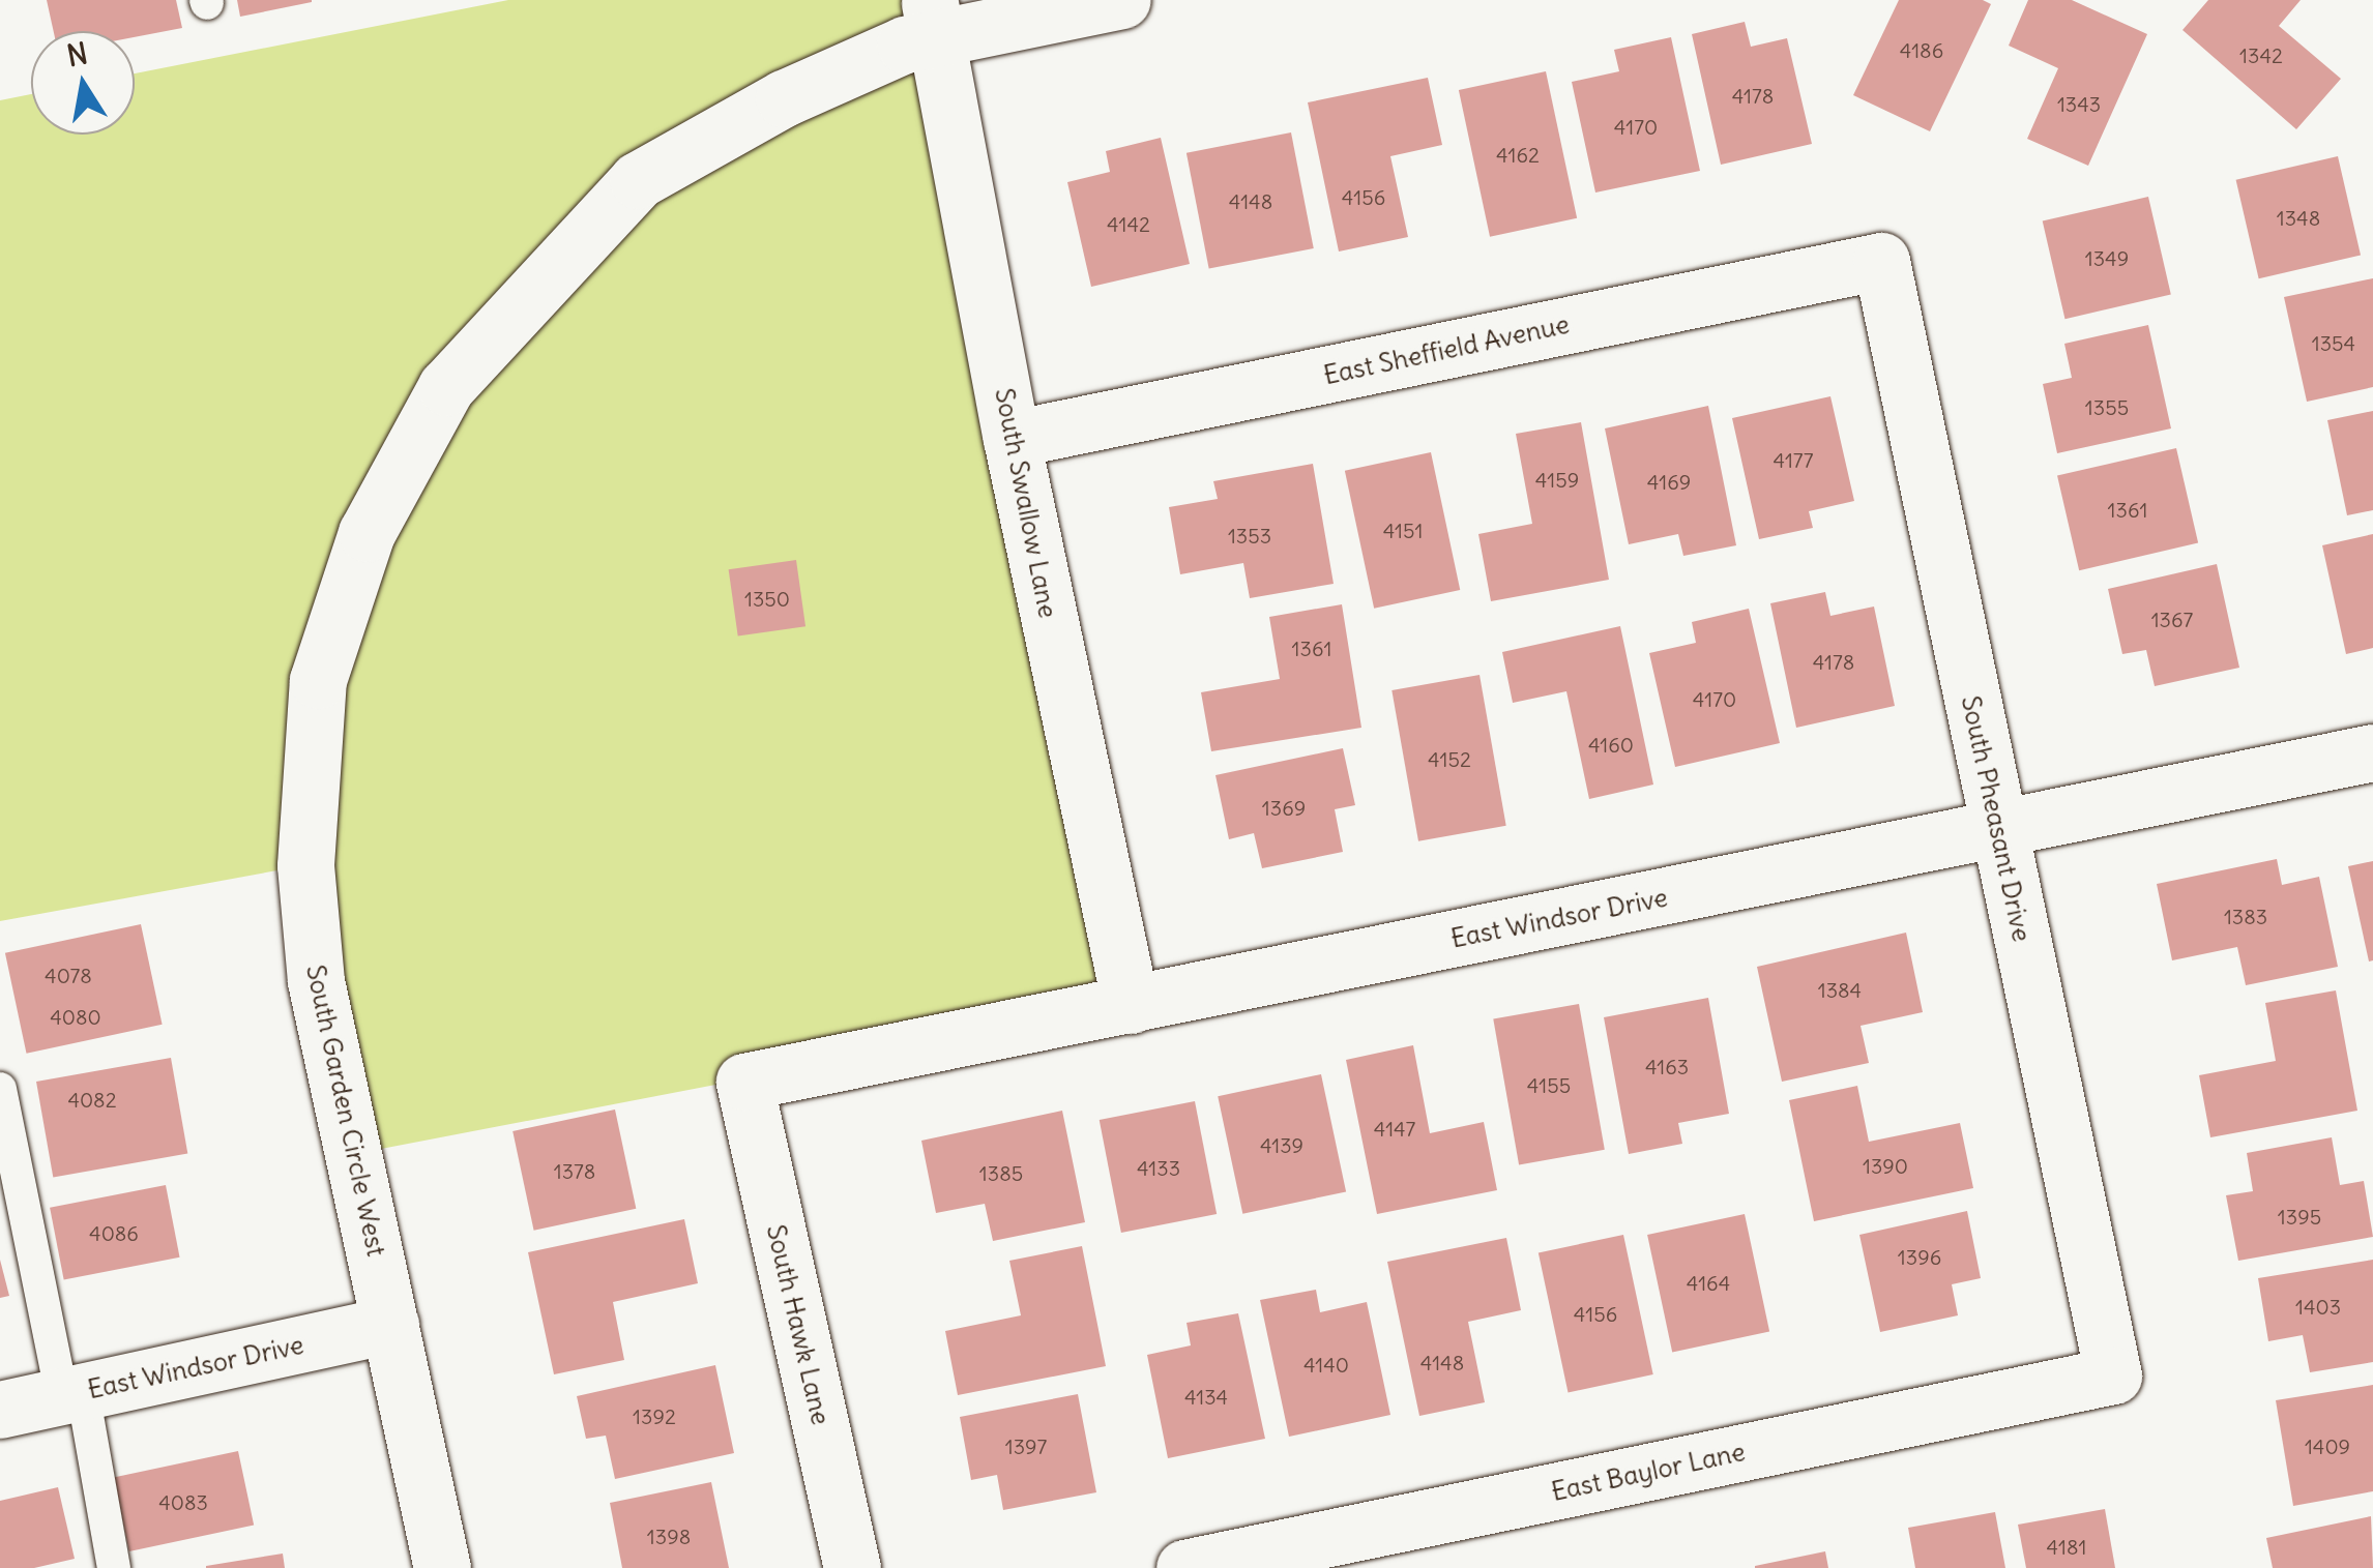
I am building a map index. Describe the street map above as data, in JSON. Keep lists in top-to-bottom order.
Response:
{
  "streets": {
    "street": [
      "East Sheffield Avenue",
      "South Swallow Lane",
      "South Pheasant Drive",
      "East Windsor Drive",
      "South Garden Circle West",
      "South Hawk Lane",
      "East Baylor Lane"
    ]
  },
  "crossings": [
    ["East Sheffield Avenue", "South Swallow Lane"],
    ["East Sheffield Avenue", "South Pheasant Drive"],
    ["South Swallow Lane", "East Windsor Drive"],
    ["South Swallow Lane", "South Garden Circle West"],
    ["South Pheasant Drive", "East Windsor Drive"],
    ["South Pheasant Drive", "East Baylor Lane"],
    ["East Windsor Drive", "South Garden Circle West"],
    ["East Windsor Drive", "South Hawk Lane"]
  ],
  "house_numbers": [
    "4186",
    "1342",
    "4178",
    "1343",
    "4170",
    "4162",
    "4156",
    "4148",
    "1348",
    "4142",
    "1349",
    "1354",
    "1355",
    "4177",
    "4159",
    "4169",
    "1361",
    "4151",
    "1353",
    "1350",
    "1367",
    "1361",
    "4178",
    "4170",
    "4160",
    "4152",
    "1369",
    "1383",
    "4078",
    "1384",
    "4080",
    "4163",
    "4155",
    "4082",
    "4147",
    "4139",
    "1390",
    "4133",
    "1378",
    "1385",
    "1395",
    "4086",
    "1396",
    "4164",
    "1403",
    "4156",
    "4148",
    "4140",
    "4134",
    "1392",
    "1397",
    "1409",
    "4083",
    "1398",
    "4181"
  ],
  "north": "top"
}
